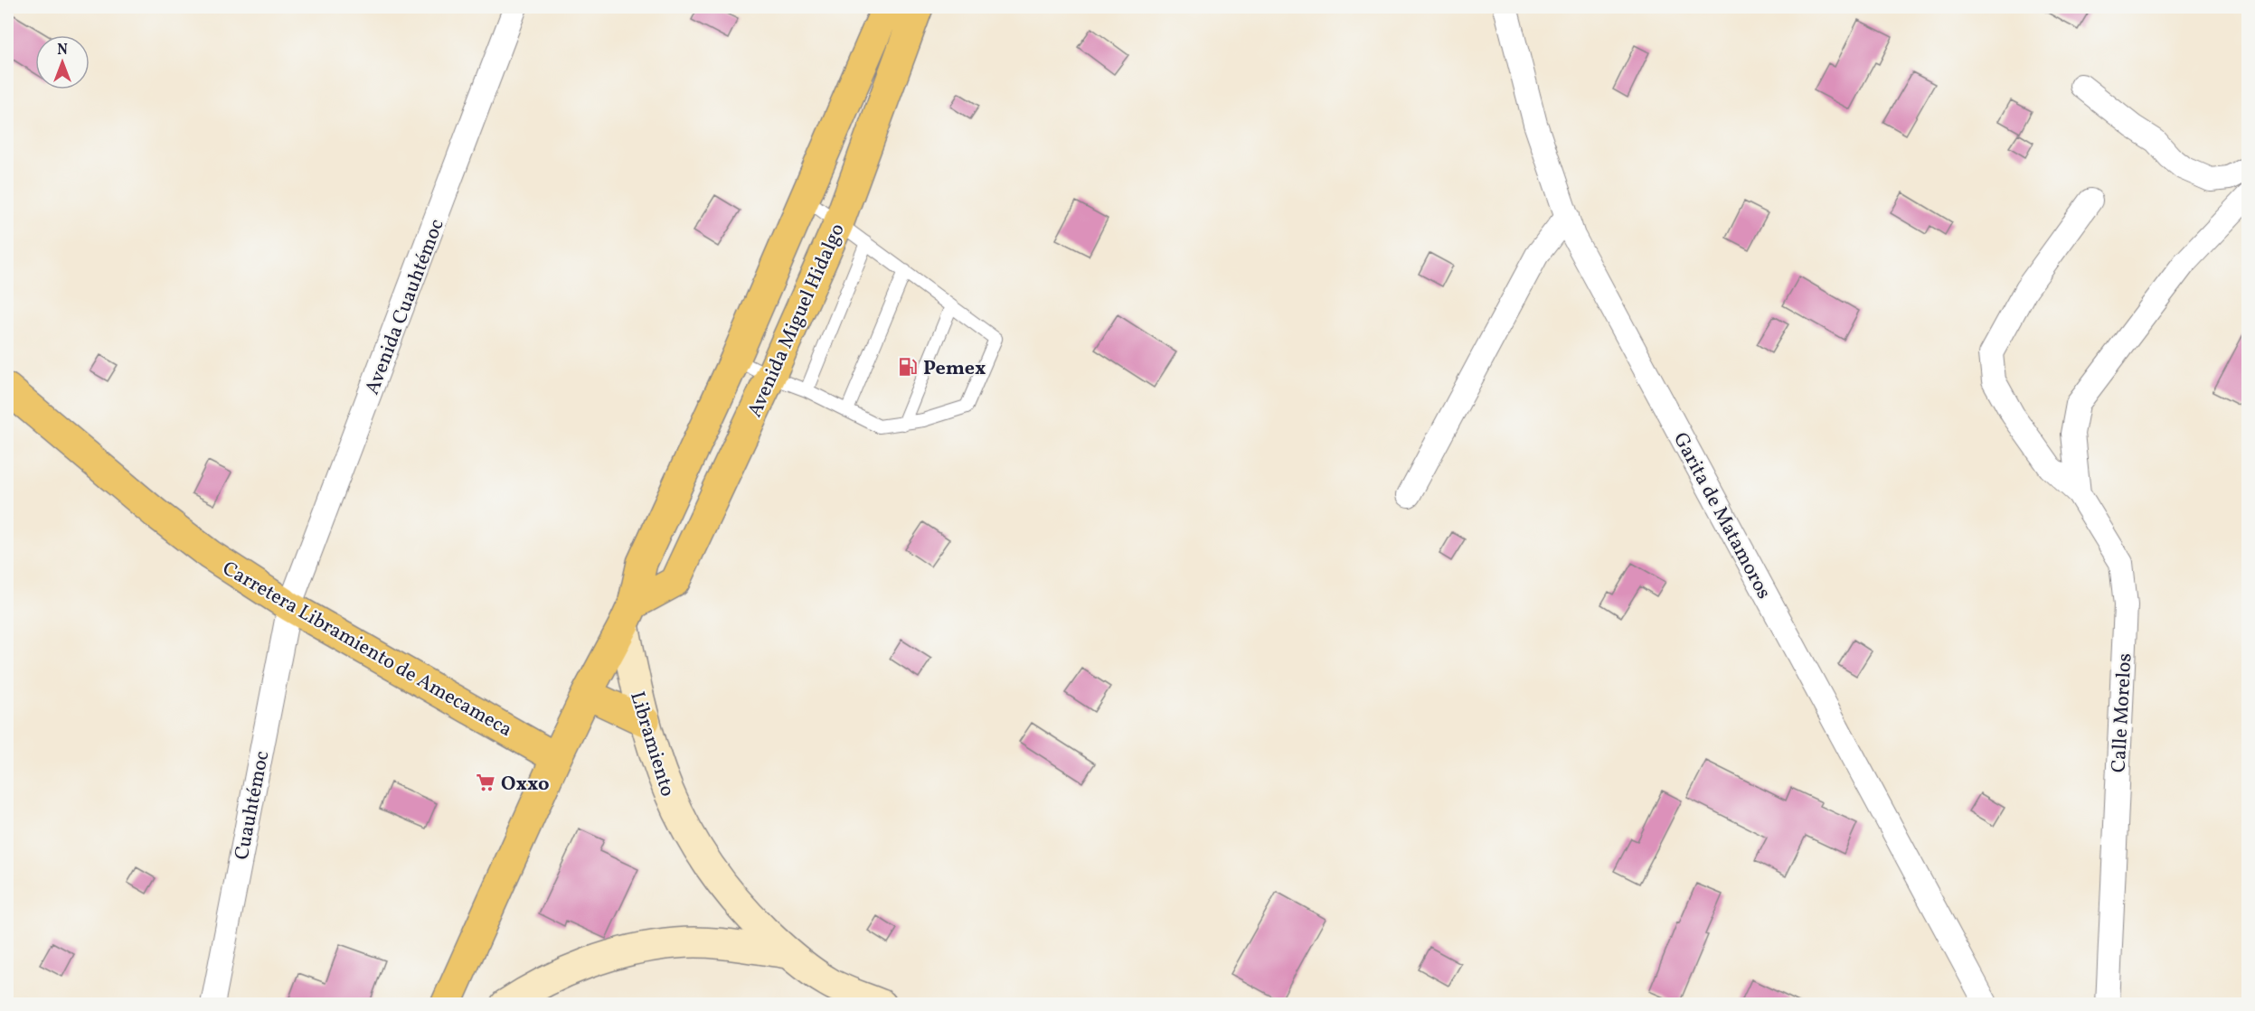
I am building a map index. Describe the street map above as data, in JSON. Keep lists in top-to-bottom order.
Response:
{
  "streets": {
    "main road": ["Avenida Miguel Hidalgo", "Carretera Libramiento de Amecameca", "Libramiento"],
    "street": [
      "Avenida Cuauhtémoc",
      "Garita de Matamoros",
      "Calle Morelos",
      "Cuauhtémoc"
    ]
  },
  "crossings": [
    ["Avenida Cuauhtémoc", "Carretera Libramiento de Amecameca"],
    ["Avenida Cuauhtémoc", "Cuauhtémoc"],
    ["Avenida Miguel Hidalgo", "Carretera Libramiento de Amecameca"],
    ["Avenida Miguel Hidalgo", "Libramiento"],
    ["Carretera Libramiento de Amecameca", "Cuauhtémoc"]
  ],
  "places": {
    "fuel station": ["Pemex"],
    "supermarket": ["Oxxo"]
  },
  "north": "top"
}
